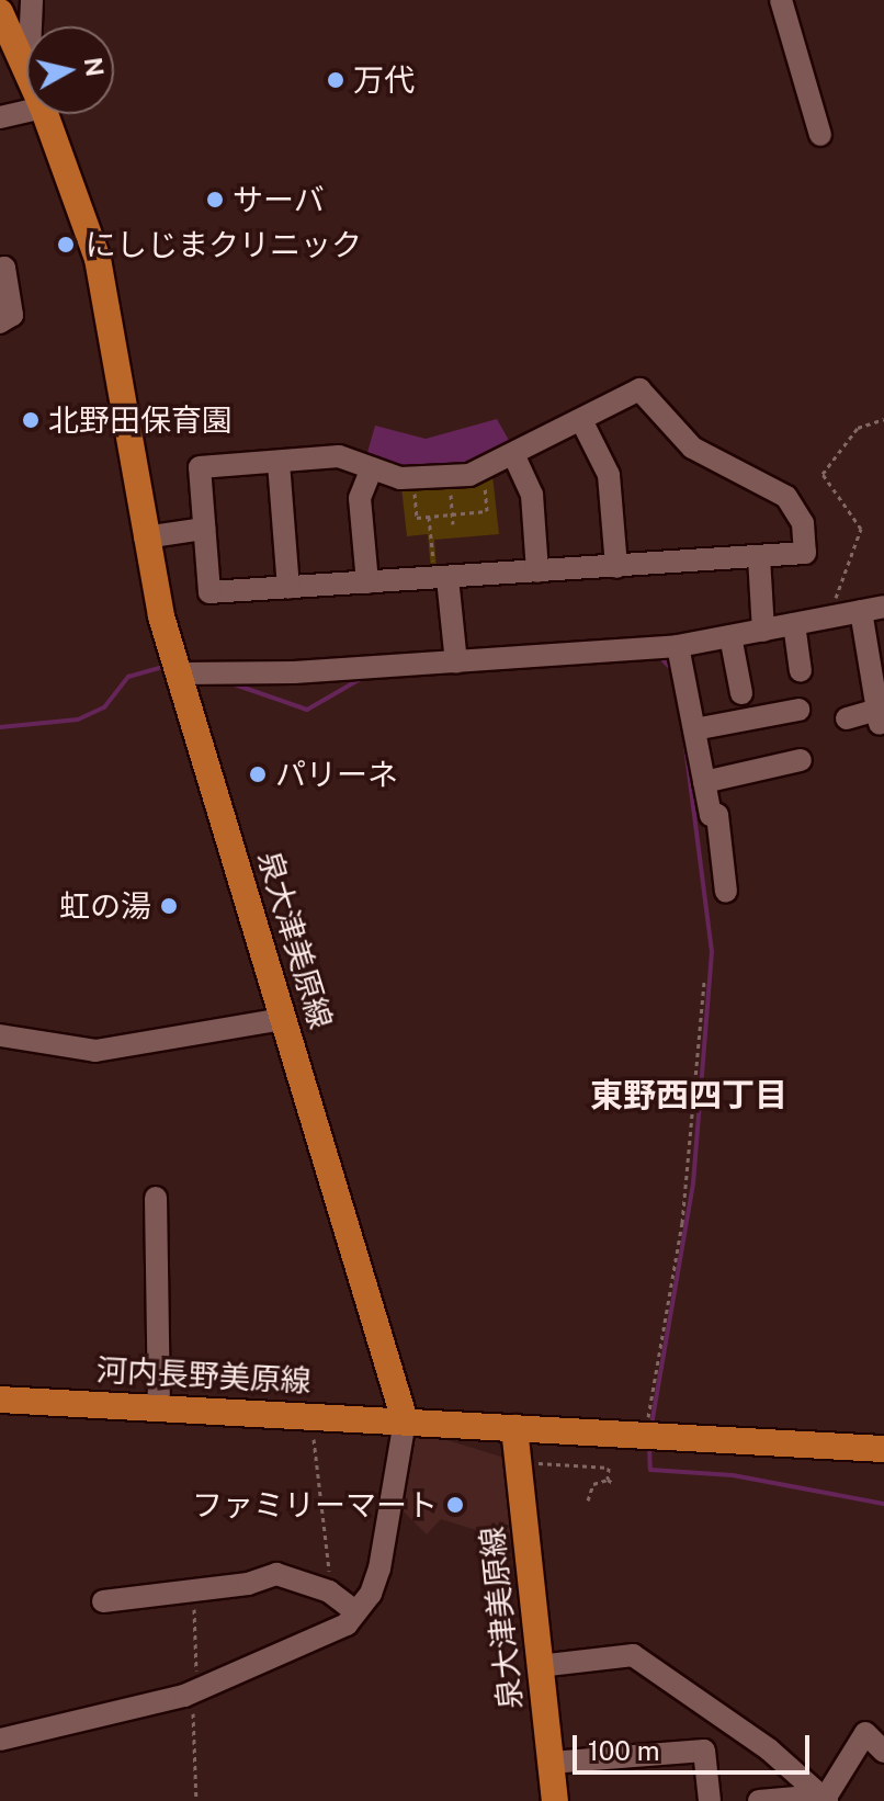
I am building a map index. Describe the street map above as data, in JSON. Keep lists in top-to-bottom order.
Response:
{
  "streets": {
    "main road": ["泉大津美原線", "河内長野美原線"]
  },
  "crossings": [
    ["泉大津美原線", "河内長野美原線"]
  ],
  "districts": ["東野西四丁目"],
  "places": [
    "万代",
    "サーバ",
    "にしじまクリニック",
    "北野田保育園",
    "パリーネ",
    "虹の湯",
    "ファミリーマート"
  ],
  "scale_bar": "100 m",
  "north": "right"
}
